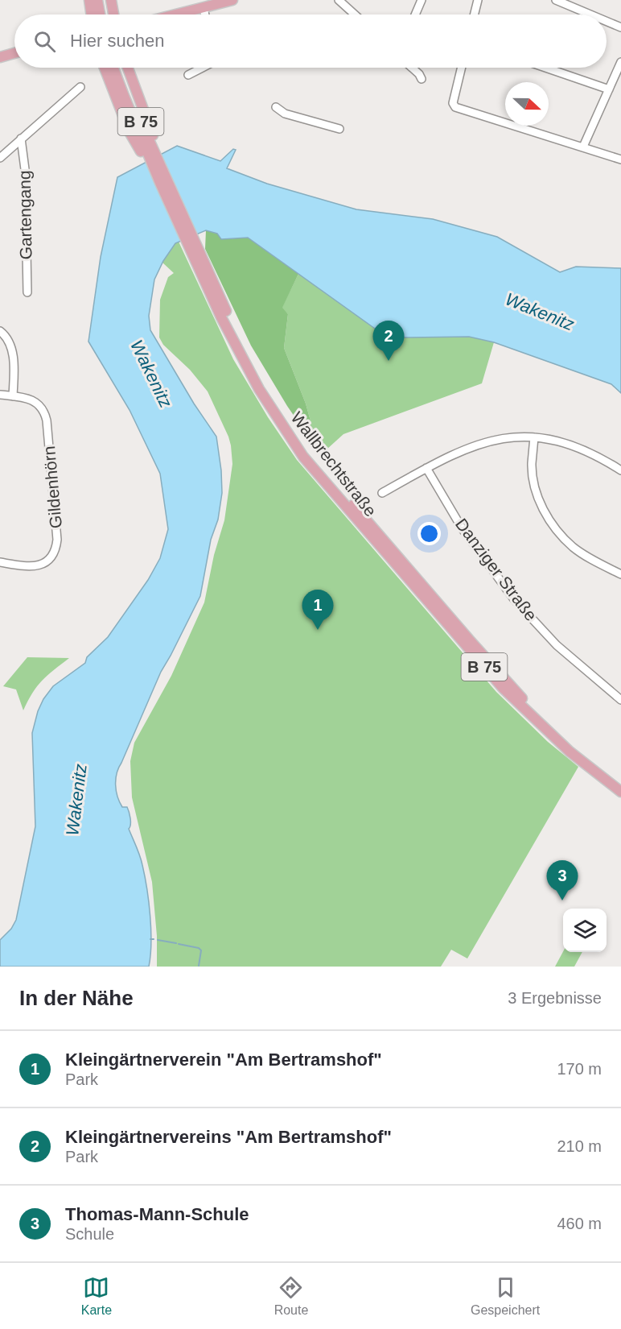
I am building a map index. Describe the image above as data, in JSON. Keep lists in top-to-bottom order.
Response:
{
  "streets": {
    "main road": ["B 75", "Wallbrechtstraße"],
    "street": ["Gartengang", "Gildenhörn", "Danziger Straße"]
  },
  "water": ["Wakenitz"],
  "north": "right",
  "page": {
    "search": "Hier suchen",
    "pins": ["2", "1", "3"],
    "heading": ["In der Nähe", "3 Ergebnisse"],
    "list": [
      {
        "mark": "1",
        "name": "Kleingärtnerverein \"Am Bertramshof\"",
        "note": "Park",
        "value": "170 m"
      },
      {
        "mark": "2",
        "name": "Kleingärtnervereins \"Am Bertramshof\"",
        "note": "Park",
        "value": "210 m"
      },
      {
        "mark": "3",
        "name": "Thomas-Mann-Schule",
        "note": "Schule",
        "value": "460 m"
      }
    ],
    "nav": ["Karte", "Route", "Gespeichert"]
  }
}
